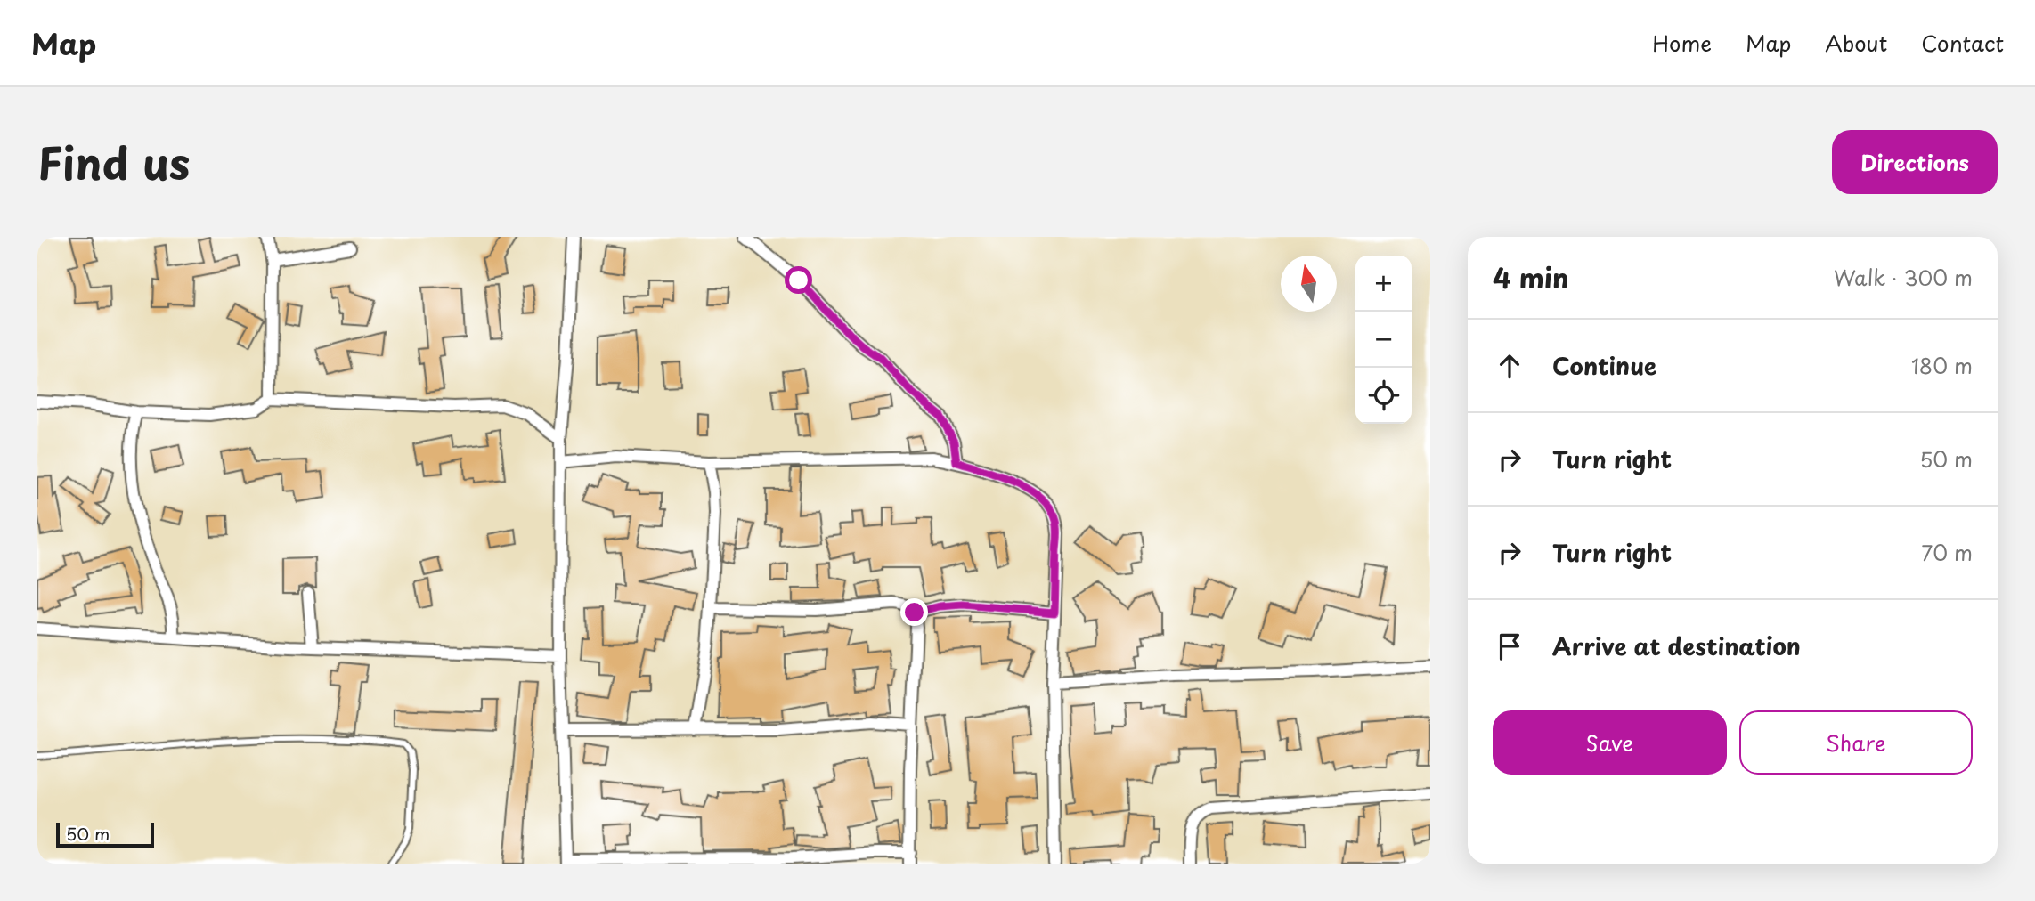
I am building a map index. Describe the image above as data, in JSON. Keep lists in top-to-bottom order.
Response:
{
  "scale_bar": "50 m",
  "north": "top",
  "page": {
    "header": "Map",
    "nav": [
      "Home",
      "Map",
      "About",
      "Contact"
    ],
    "title": "Find us",
    "buttons": [
      "Directions",
      ["Save", "Share"]
    ],
    "heading": ["4 min", "Walk · 300 m"],
    "map_buttons": ["+", "−"],
    "list": [
      ["Continue", "180 m"],
      ["Turn right", "50 m"],
      ["Turn right", "70 m"],
      "Arrive at destination"
    ],
    "scale": "50 m"
  }
}
